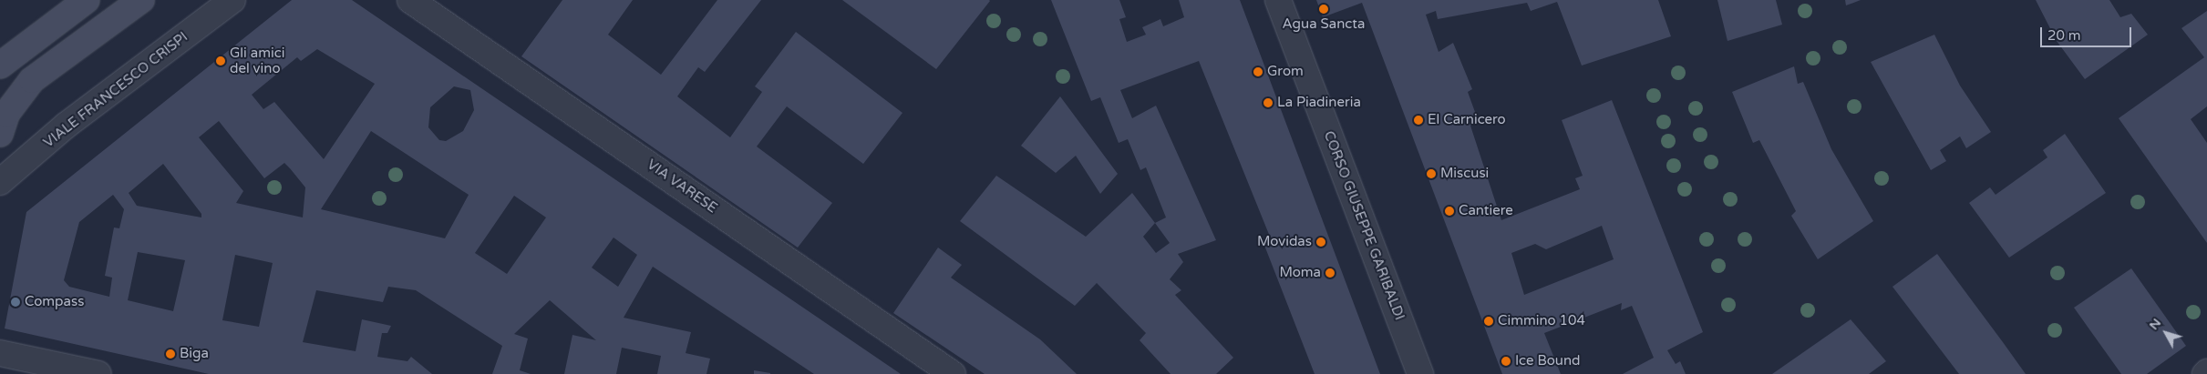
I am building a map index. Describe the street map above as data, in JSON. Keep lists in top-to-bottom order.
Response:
{
  "streets": {
    "street": ["VIALE FRANCESCO CRISPI", "VIA VARESE", "CORSO GIUSEPPE GARIBALDI"]
  },
  "places": [
    "Agua Sancta",
    "Gli amici del vino",
    "Grom",
    "La Piadineria",
    "El Carnicero",
    "Miscusi",
    "Cantiere",
    "Movidas",
    "Moma",
    "Compass",
    "Cimmino 104",
    "Biga",
    "Ice Bound"
  ],
  "scale_bar": "20 m",
  "north": "top left"
}
